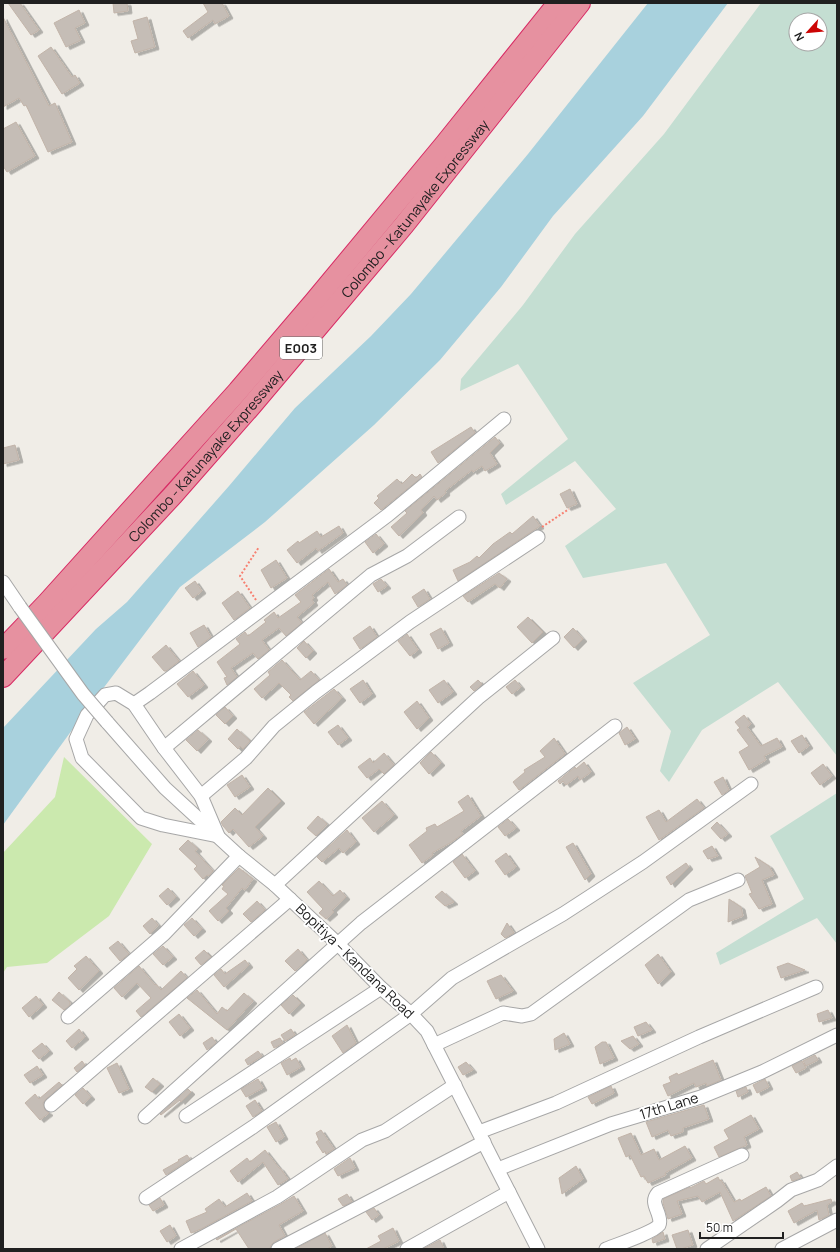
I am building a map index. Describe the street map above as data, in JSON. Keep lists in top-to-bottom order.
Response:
{
  "streets": {
    "highway": ["Colombo - Katunayake Expressway", "E003"],
    "street": ["Bopitiya – Kandana Road", "17th Lane"]
  },
  "crossings": [
    ["Bopitiya – Kandana Road", "17th Lane"]
  ],
  "scale_bar": "50 m",
  "north": "bottom left"
}
